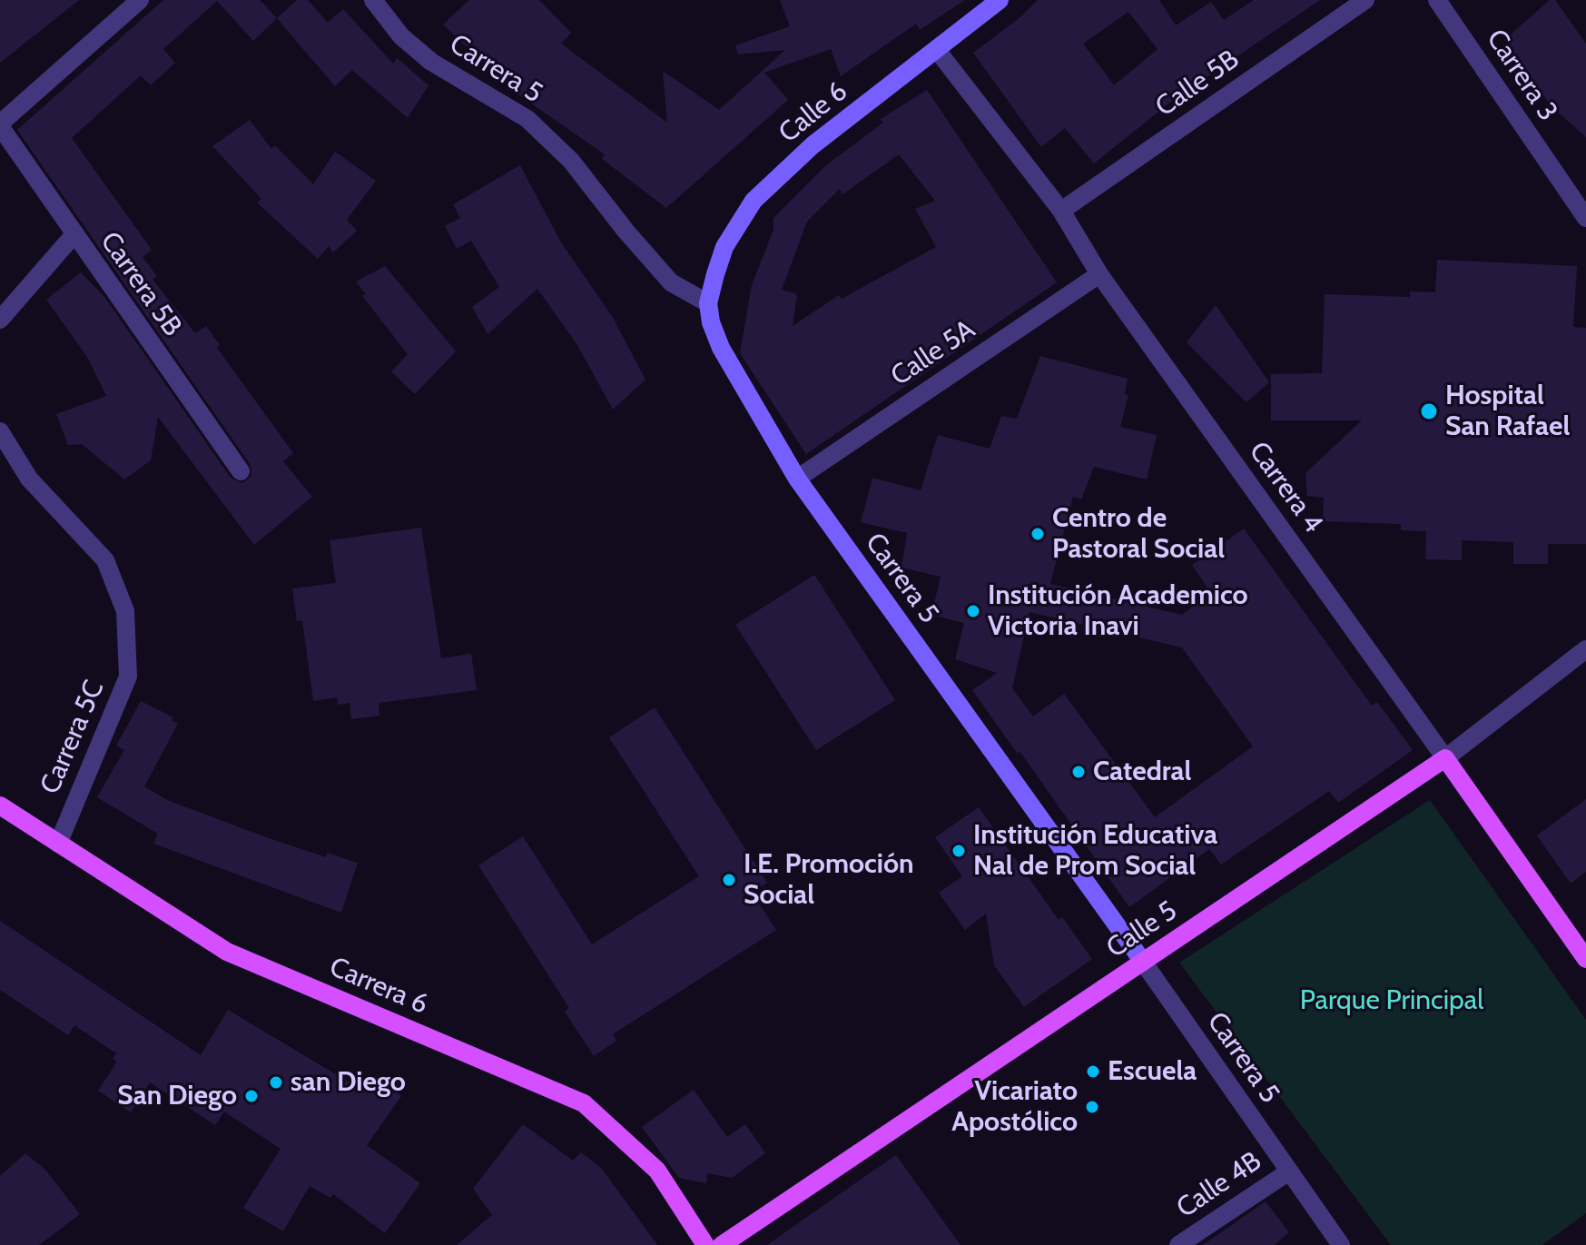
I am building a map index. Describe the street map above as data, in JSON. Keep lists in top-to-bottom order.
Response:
{
  "streets": {
    "main road": [
      "Carrera 5",
      "Calle 6",
      "Carrera 4",
      "Calle 5",
      "Carrera 6"
    ],
    "street": [
      "Carrera 3",
      "Calle 5B",
      "Carrera 5B",
      "Calle 5A",
      "Carrera 5C",
      "Calle 4B"
    ]
  },
  "crossings": [
    ["Carrera 5", "Calle 6"],
    ["Carrera 5", "Calle 5A"],
    ["Carrera 5", "Calle 5"],
    ["Carrera 5", "Calle 4B"],
    ["Calle 5B", "Carrera 4"],
    ["Calle 6", "Carrera 4"],
    ["Calle 5A", "Carrera 4"],
    ["Carrera 4", "Calle 5"],
    ["Carrera 5C", "Carrera 6"]
  ],
  "parks": ["Parque Principal"],
  "places": [
    "Hospital San Rafael",
    "Centro de Pastoral Social",
    "Institución Academico Victoria Inavi",
    "Catedral",
    "Institución Educativa Nal de Prom Social",
    "I.E. Promoción Social",
    "Escuela",
    "san Diego",
    "San Diego",
    "Vicariato Apostólico"
  ]
}
